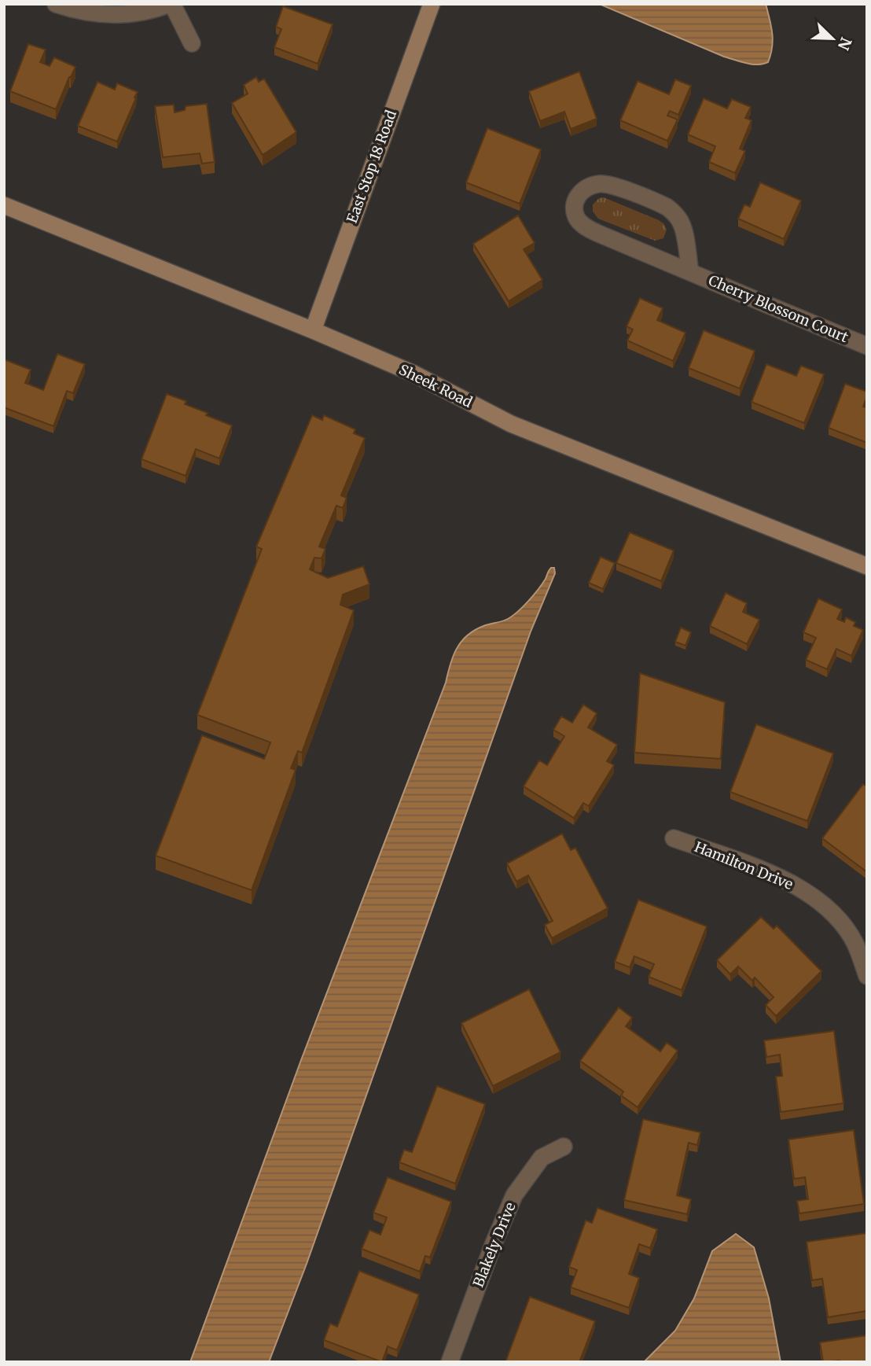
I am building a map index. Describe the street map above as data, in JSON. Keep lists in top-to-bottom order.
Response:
{
  "streets": {
    "street": [
      "East Stop 18 Road",
      "Cherry Blossom Court",
      "Sheek Road",
      "Hamilton Drive",
      "Blakely Drive"
    ]
  },
  "crossings": [
    ["East Stop 18 Road", "Sheek Road"]
  ],
  "north": "bottom right"
}
